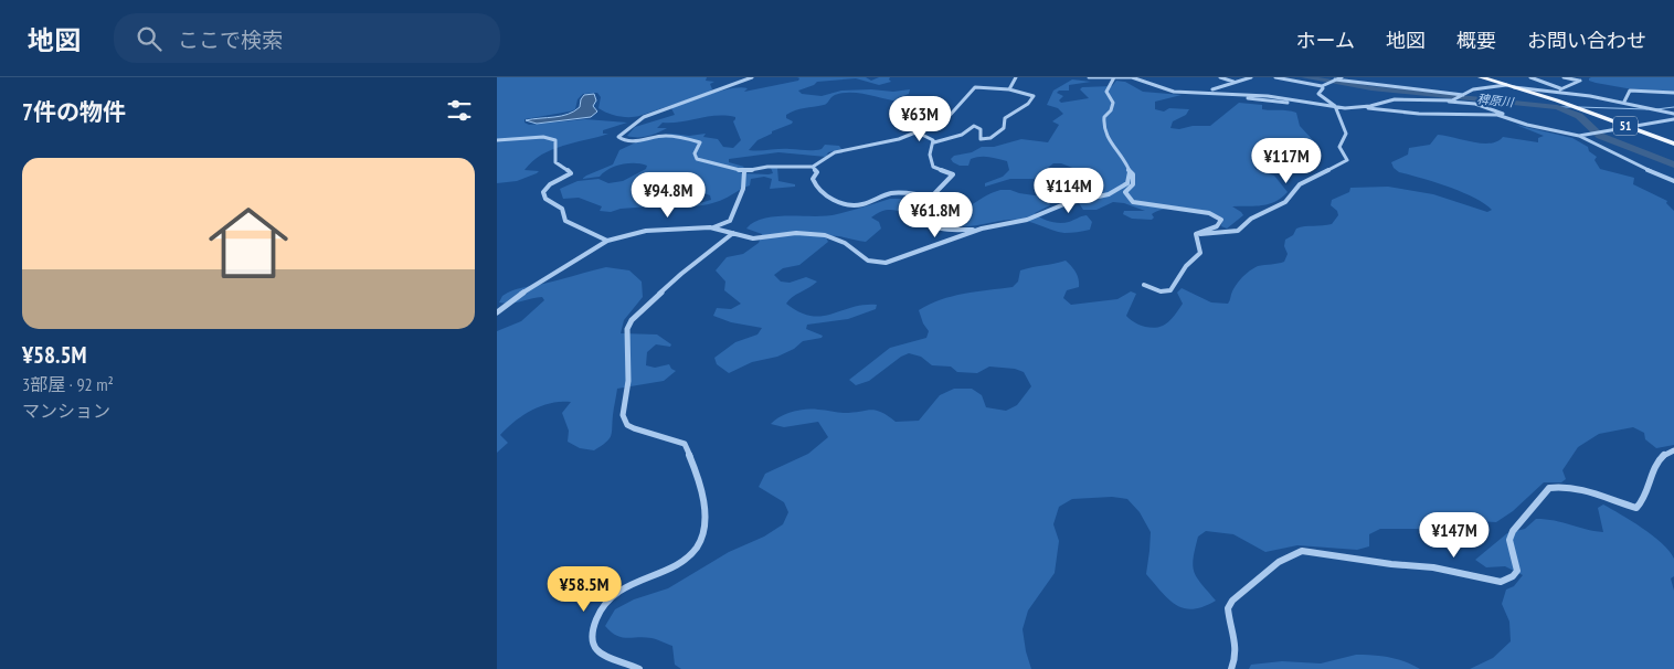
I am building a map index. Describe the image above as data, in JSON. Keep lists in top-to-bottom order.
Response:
{
  "streets": {
    "main road": ["51"]
  },
  "water": ["稗原川"],
  "page": {
    "header": "地図",
    "search": "ここで検索",
    "nav": [
      "ホーム",
      "地図",
      "概要",
      "お問い合わせ"
    ],
    "heading": "7件の物件",
    "price": [
      "¥63M",
      "¥117M",
      "¥114M",
      "¥94.8M",
      "¥61.8M",
      "¥147M",
      "¥58.5M"
    ],
    "list": [
      {
        "name": "¥58.5M",
        "note": "3部屋 · 92 m² · マンション"
      }
    ]
  }
}
